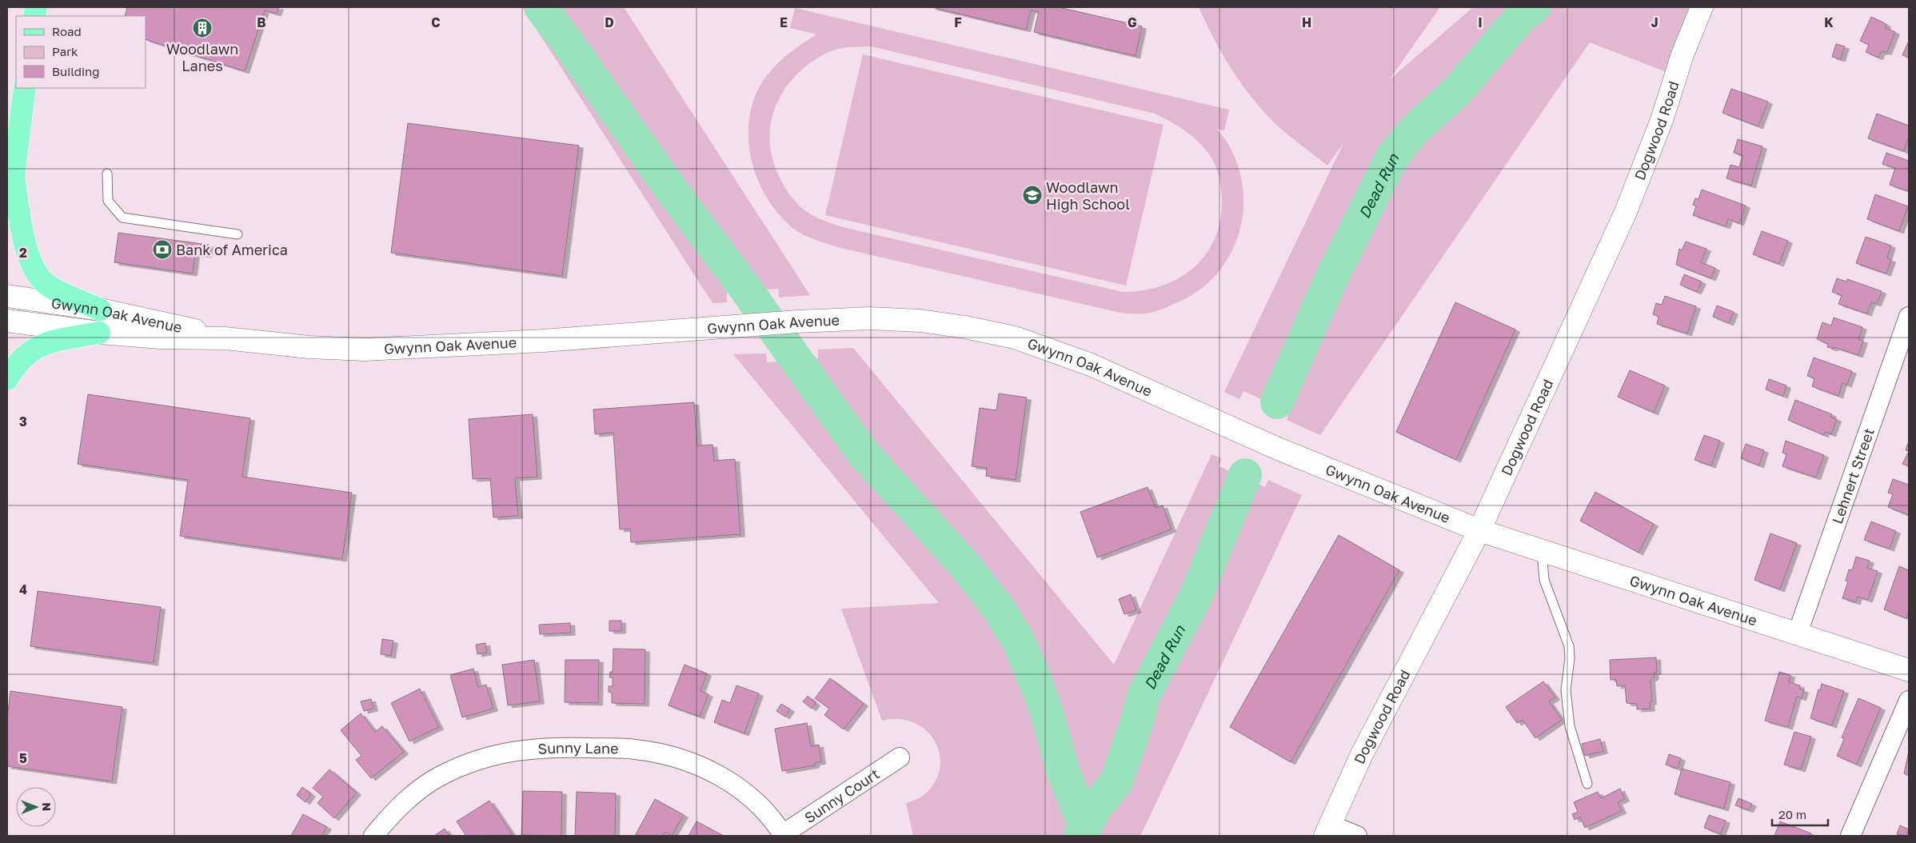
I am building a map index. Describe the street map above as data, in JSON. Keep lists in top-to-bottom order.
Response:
{
  "streets": {
    "street": [
      "Dogwood Road",
      "Gwynn Oak Avenue",
      "Lehnert Street",
      "Sunny Lane",
      "Sunny Court"
    ]
  },
  "crossings": [
    ["Dogwood Road", "Gwynn Oak Avenue"],
    ["Gwynn Oak Avenue", "Lehnert Street"],
    ["Sunny Lane", "Sunny Court"]
  ],
  "water": ["Dead Run"],
  "places": {
    "building": ["Woodlawn Lanes"],
    "school or university": ["Woodlawn High School"],
    "bank": ["Bank of America"]
  },
  "legend": ["Road", "Park", "Building"],
  "scale_bar": "20 m",
  "north": "right",
  "grid": {
    "columns": [
      "B",
      "C",
      "D",
      "E",
      "F",
      "G",
      "H",
      "I",
      "J",
      "K"
    ],
    "rows": [
      "2",
      "3",
      "4",
      "5"
    ]
  }
}
